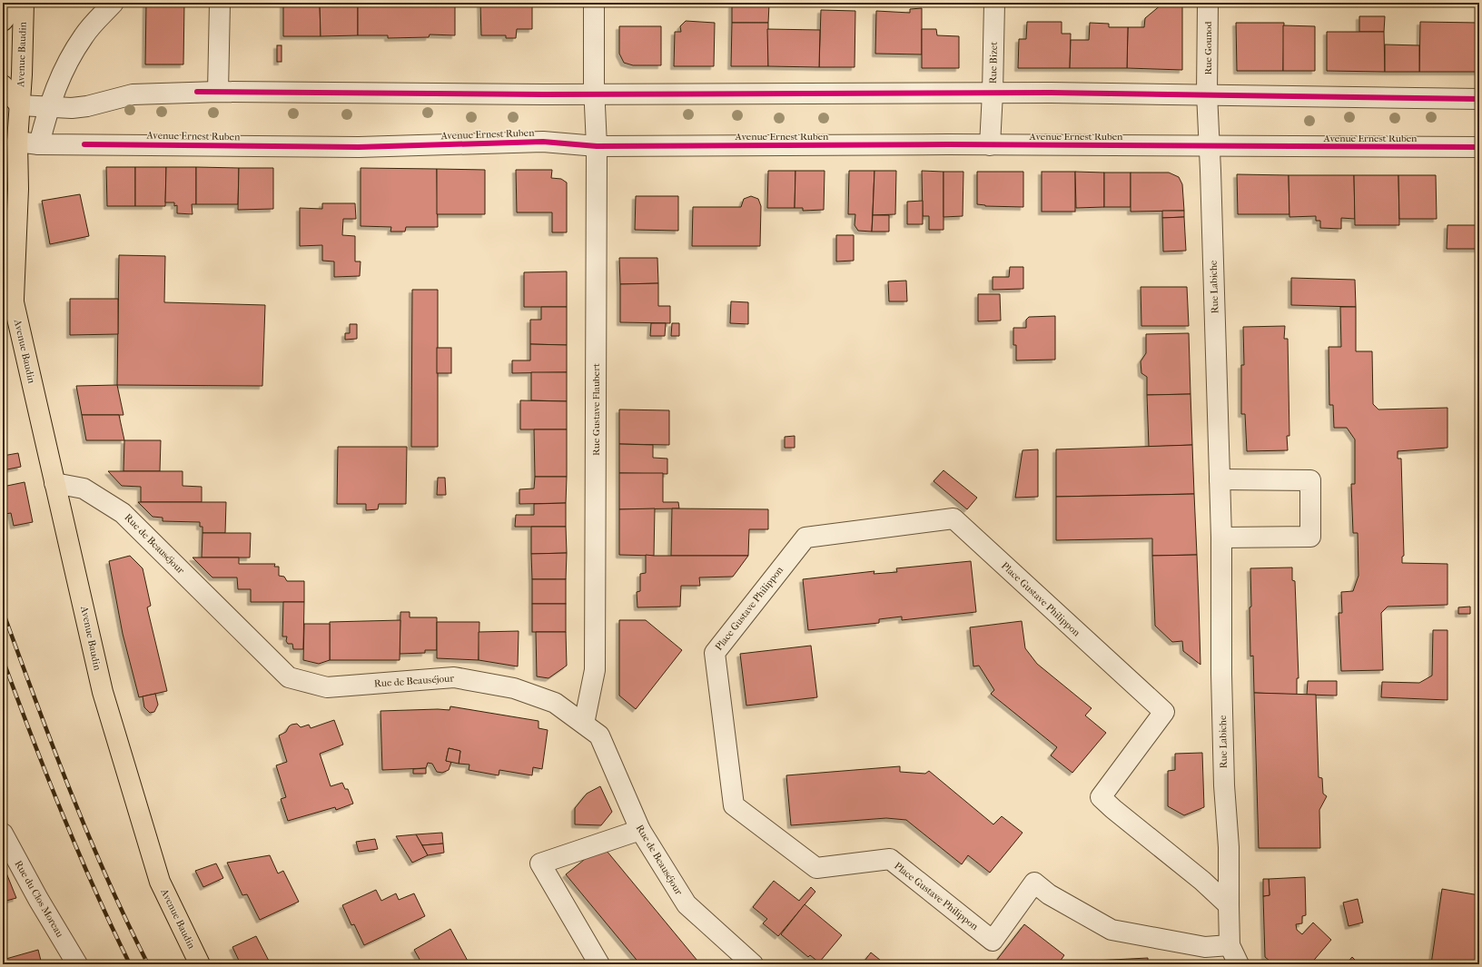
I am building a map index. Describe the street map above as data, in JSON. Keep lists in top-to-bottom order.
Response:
{
  "streets": {
    "main road": ["Avenue Baudin"],
    "street": [
      "Rue Gounod",
      "Rue Bizet",
      "Avenue Ernest Ruben",
      "Rue Labiche",
      "Rue Gustave Flaubert",
      "Rue de Beauséjour",
      "Place Gustave Philippon",
      "Rue du Clos Moreau"
    ]
  },
  "crossings": [
    ["Rue Gounod", "Rue Labiche"],
    ["Avenue Baudin", "Avenue Ernest Ruben"],
    ["Avenue Baudin", "Rue de Beauséjour"],
    ["Rue Bizet", "Avenue Ernest Ruben"],
    ["Avenue Ernest Ruben", "Rue Labiche"],
    ["Avenue Ernest Ruben", "Rue Gustave Flaubert"],
    ["Rue Labiche", "Place Gustave Philippon"],
    ["Rue Gustave Flaubert", "Rue de Beauséjour"]
  ]
}
